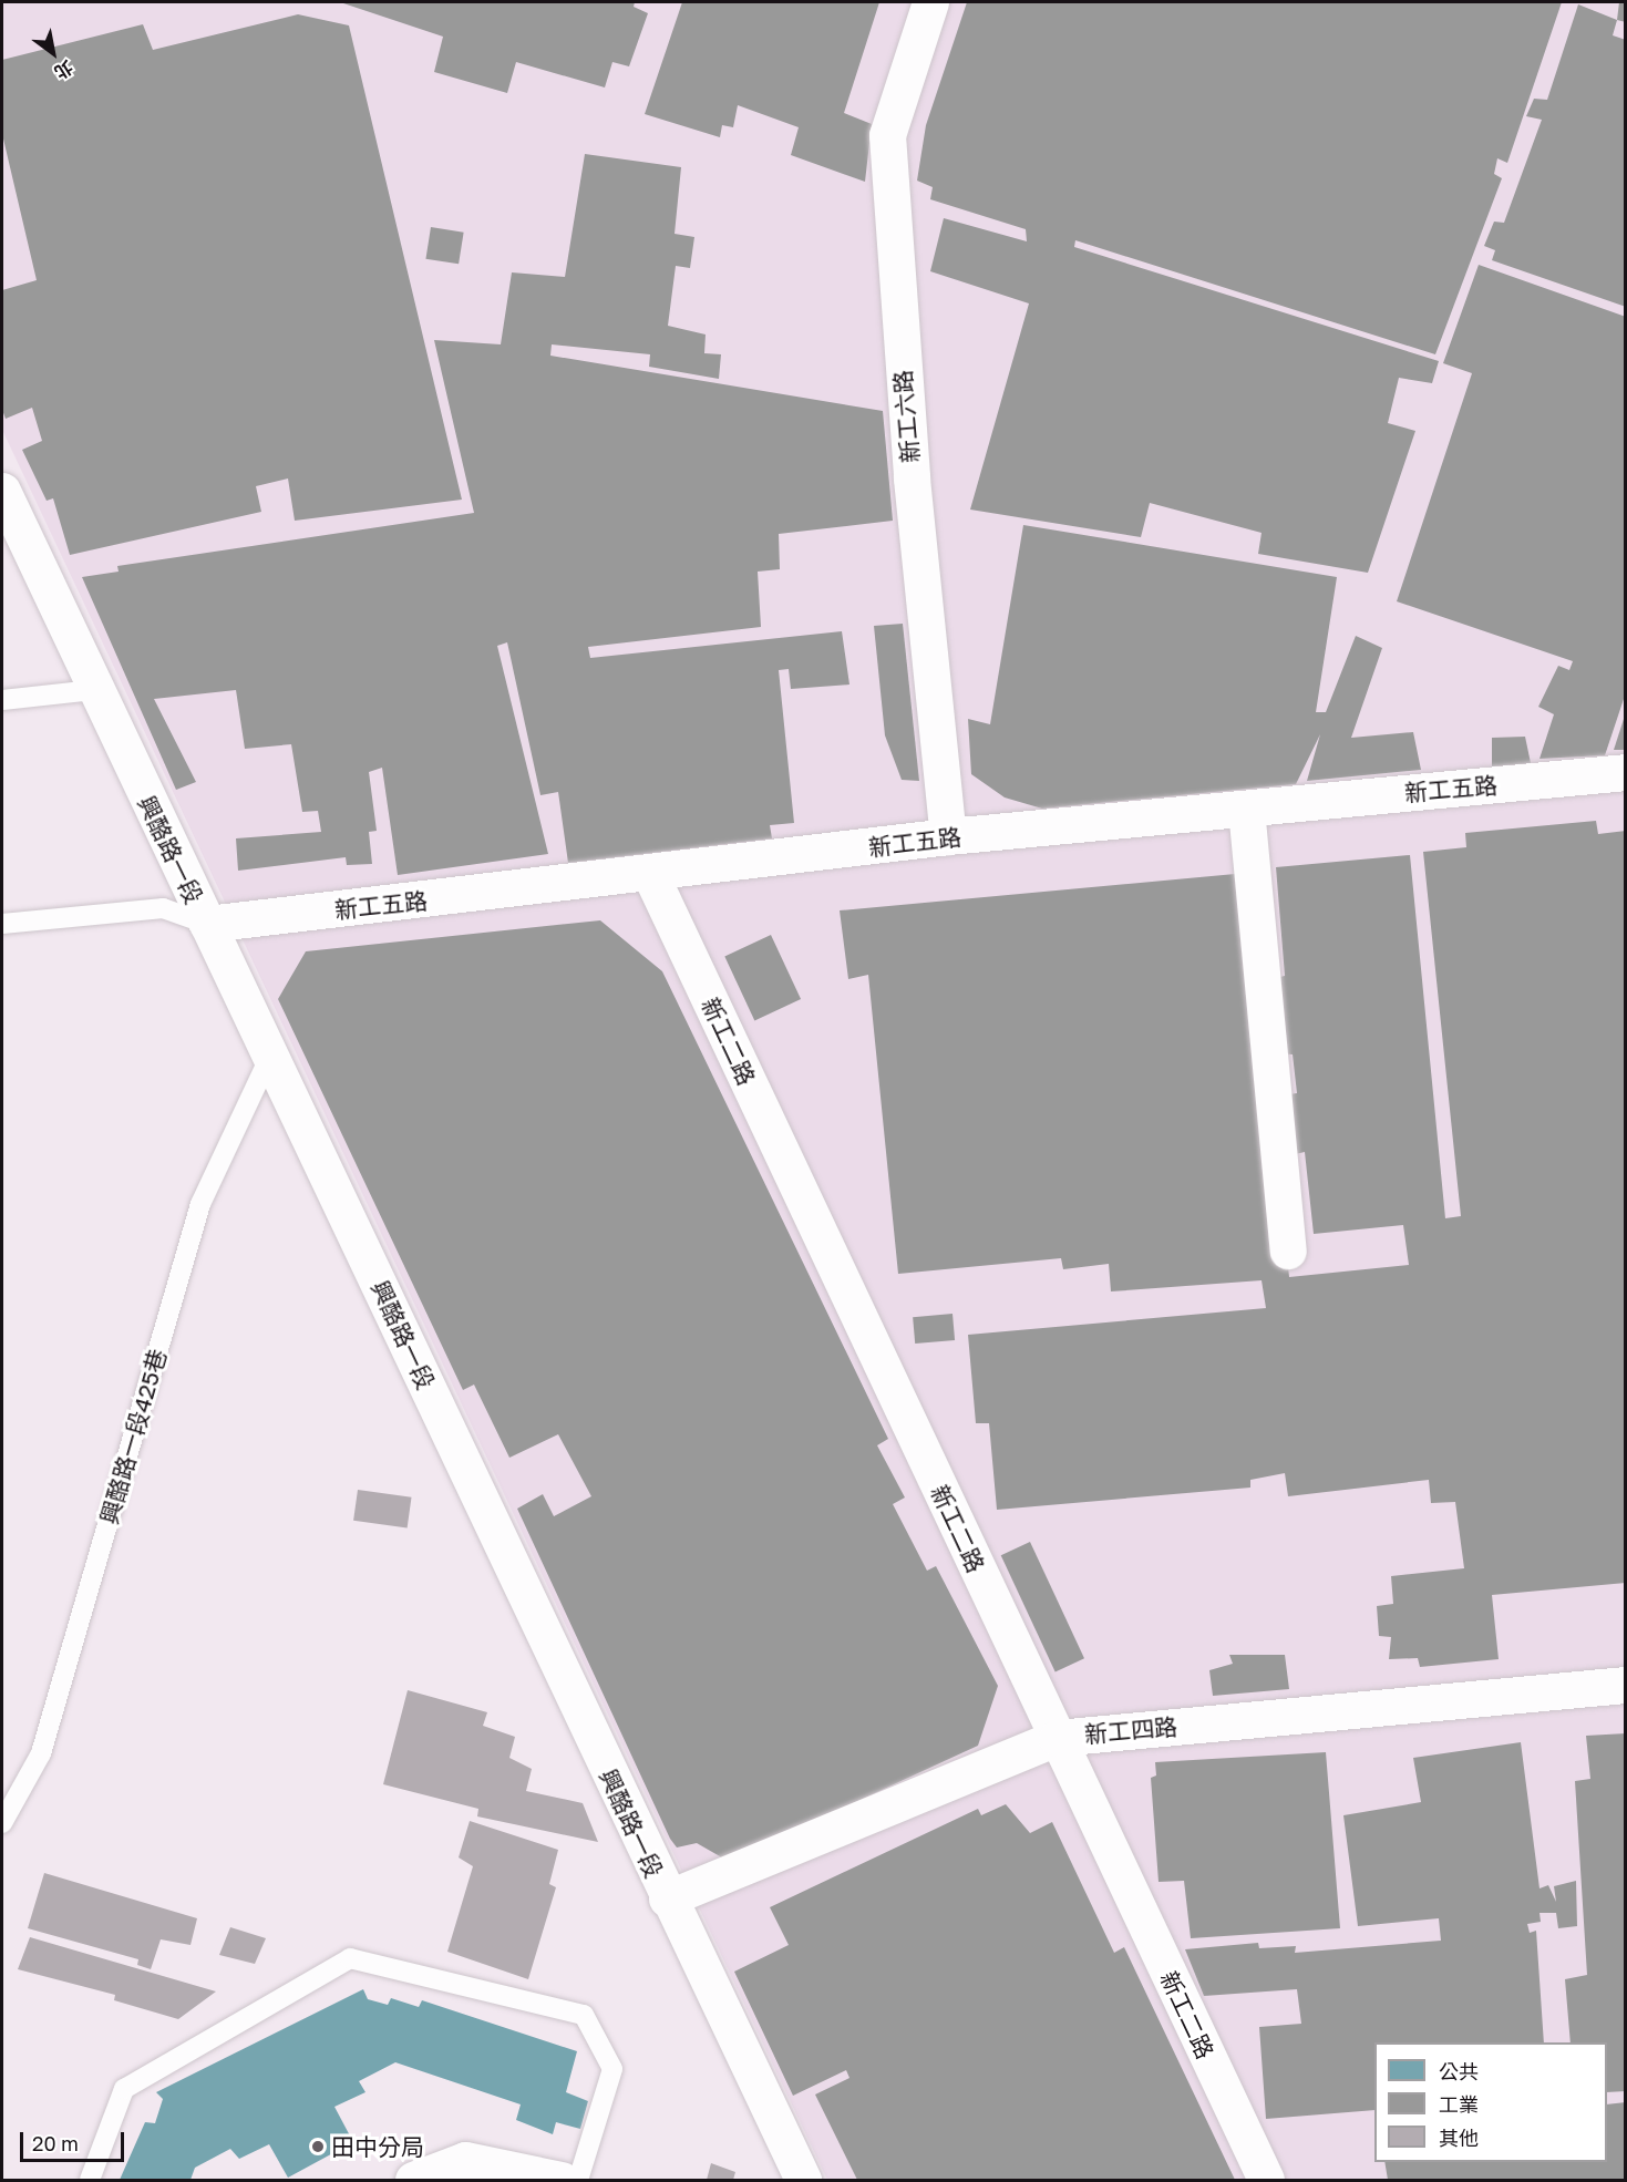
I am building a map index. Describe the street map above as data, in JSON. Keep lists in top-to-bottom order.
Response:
{
  "streets": {
    "street": [
      "新工六路",
      "新工五路",
      "興酪路一段",
      "新工二路",
      "新工四路"
    ],
    "lane": ["興酪路一段425巷"]
  },
  "crossings": [
    ["新工六路", "新工五路"],
    ["新工五路", "興酪路一段"],
    ["新工五路", "新工二路"],
    ["興酪路一段", "興酪路一段425巷"],
    ["興酪路一段", "新工四路"],
    ["新工二路", "新工四路"]
  ],
  "places": ["田中分局"],
  "legend": ["公共", "工業", "其他"],
  "scale_bar": "20 m",
  "north": "bottom right"
}
